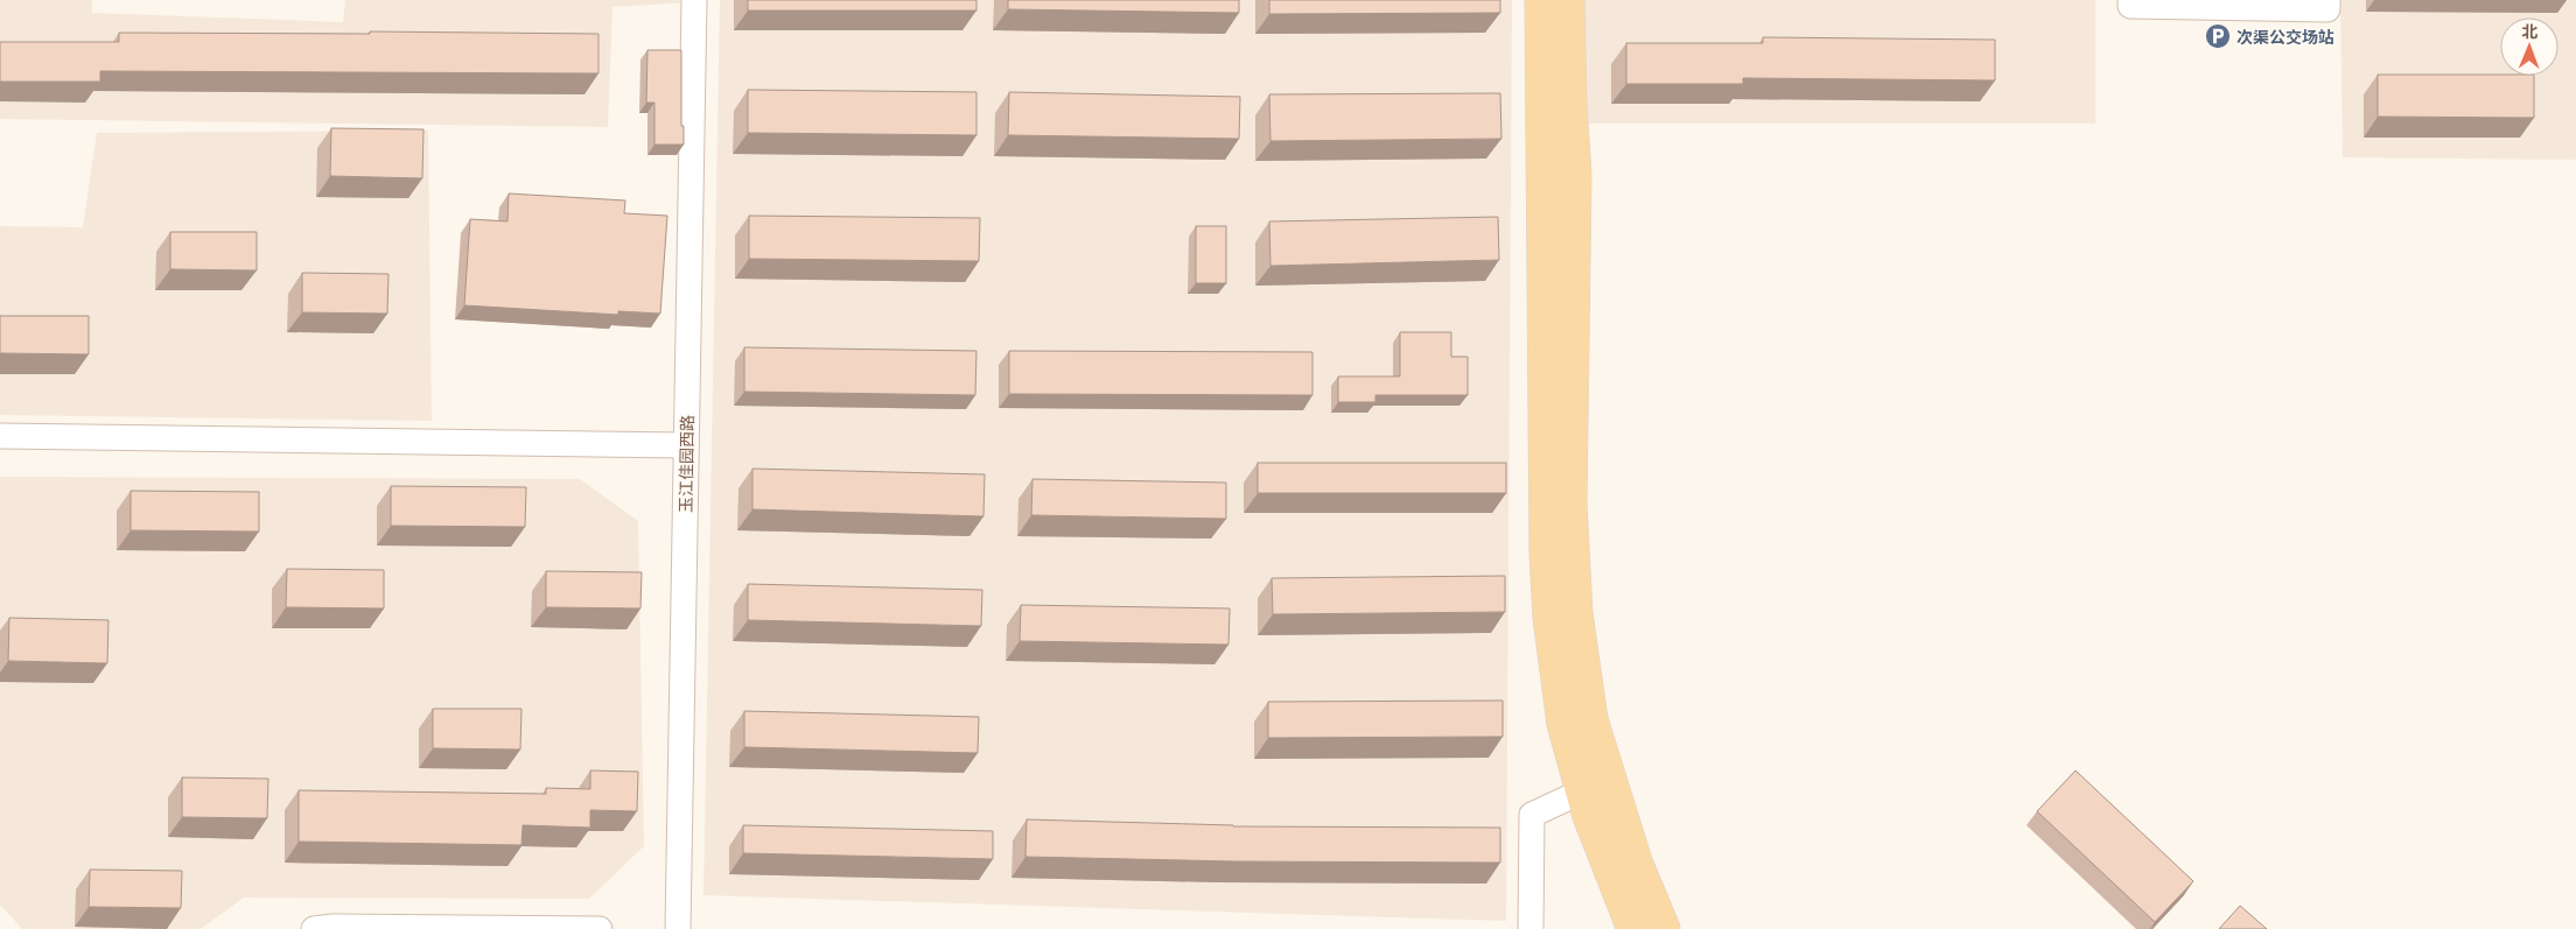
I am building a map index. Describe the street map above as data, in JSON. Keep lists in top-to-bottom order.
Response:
{
  "streets": {
    "street": ["玉江佳园西路"]
  },
  "places": {
    "parking": ["次渠公交场站"]
  },
  "north": "top"
}
